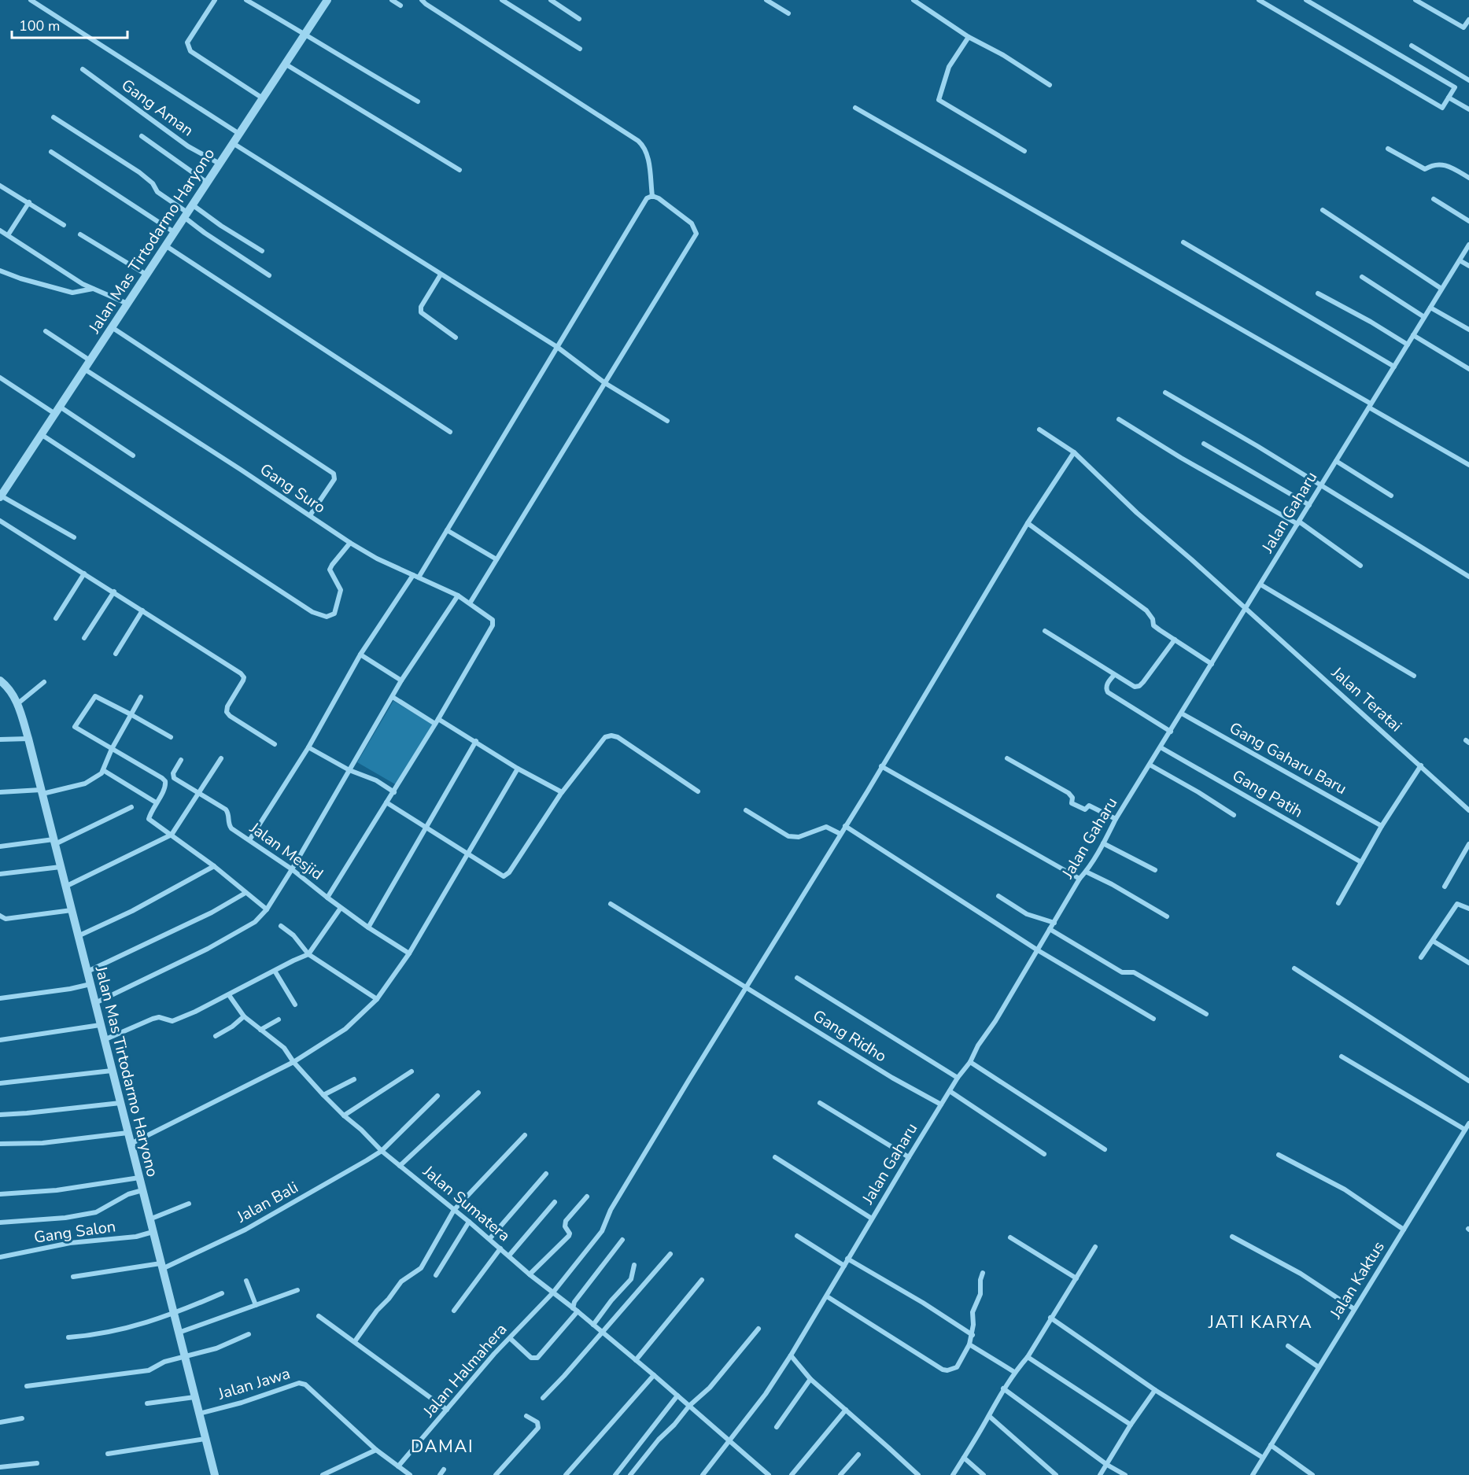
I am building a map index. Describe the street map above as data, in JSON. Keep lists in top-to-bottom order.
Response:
{
  "streets": {
    "street": [
      "Gang Aman",
      "Jalan Mas Tirtodarmo Haryono",
      "Gang Suro",
      "Jalan Gaharu",
      "Jalan Teratai",
      "Gang Gaharu Baru",
      "Gang Patih",
      "Jalan Mesjid",
      "Gang Ridho",
      "Jalan Bali",
      "Jalan Sumatera",
      "Gang Salon",
      "Jalan Kaktus",
      "Jalan Halmahera",
      "Jalan Jawa"
    ]
  },
  "crossings": [
    ["Gang Aman", "Jalan Mas Tirtodarmo Haryono"],
    ["Jalan Mas Tirtodarmo Haryono", "Gang Suro"],
    ["Jalan Mas Tirtodarmo Haryono", "Jalan Bali"],
    ["Jalan Mas Tirtodarmo Haryono", "Gang Salon"],
    ["Jalan Mas Tirtodarmo Haryono", "Jalan Jawa"],
    ["Jalan Gaharu", "Jalan Teratai"],
    ["Jalan Gaharu", "Gang Gaharu Baru"],
    ["Jalan Gaharu", "Gang Patih"],
    ["Jalan Gaharu", "Gang Ridho"],
    ["Jalan Gaharu", "Jalan Sumatera"],
    ["Jalan Teratai", "Jalan Halmahera"],
    ["Gang Ridho", "Jalan Halmahera"],
    ["Jalan Bali", "Jalan Sumatera"],
    ["Jalan Sumatera", "Jalan Halmahera"],
    ["Jalan Halmahera", "Jalan Jawa"]
  ],
  "districts": ["JATI KARYA", "DAMAI"],
  "scale_bar": "100 m"
}
